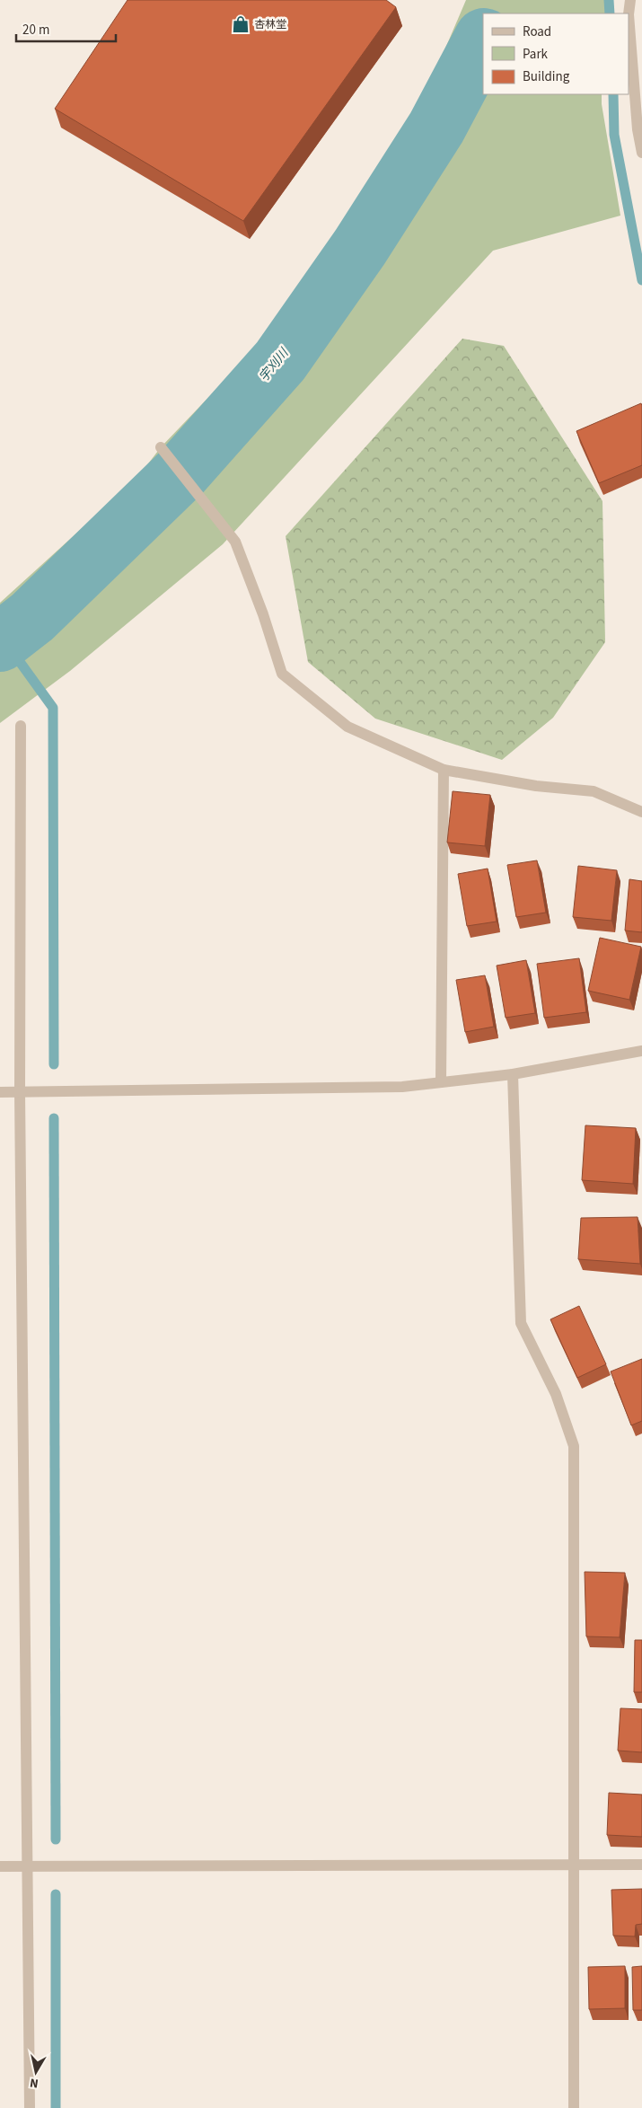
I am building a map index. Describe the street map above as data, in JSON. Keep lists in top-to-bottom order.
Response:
{
  "water": ["宇刈川"],
  "places": {
    "shop": ["杏林堂"]
  },
  "legend": ["Road", "Park", "Building"],
  "scale_bar": "20 m",
  "north": "bottom"
}
